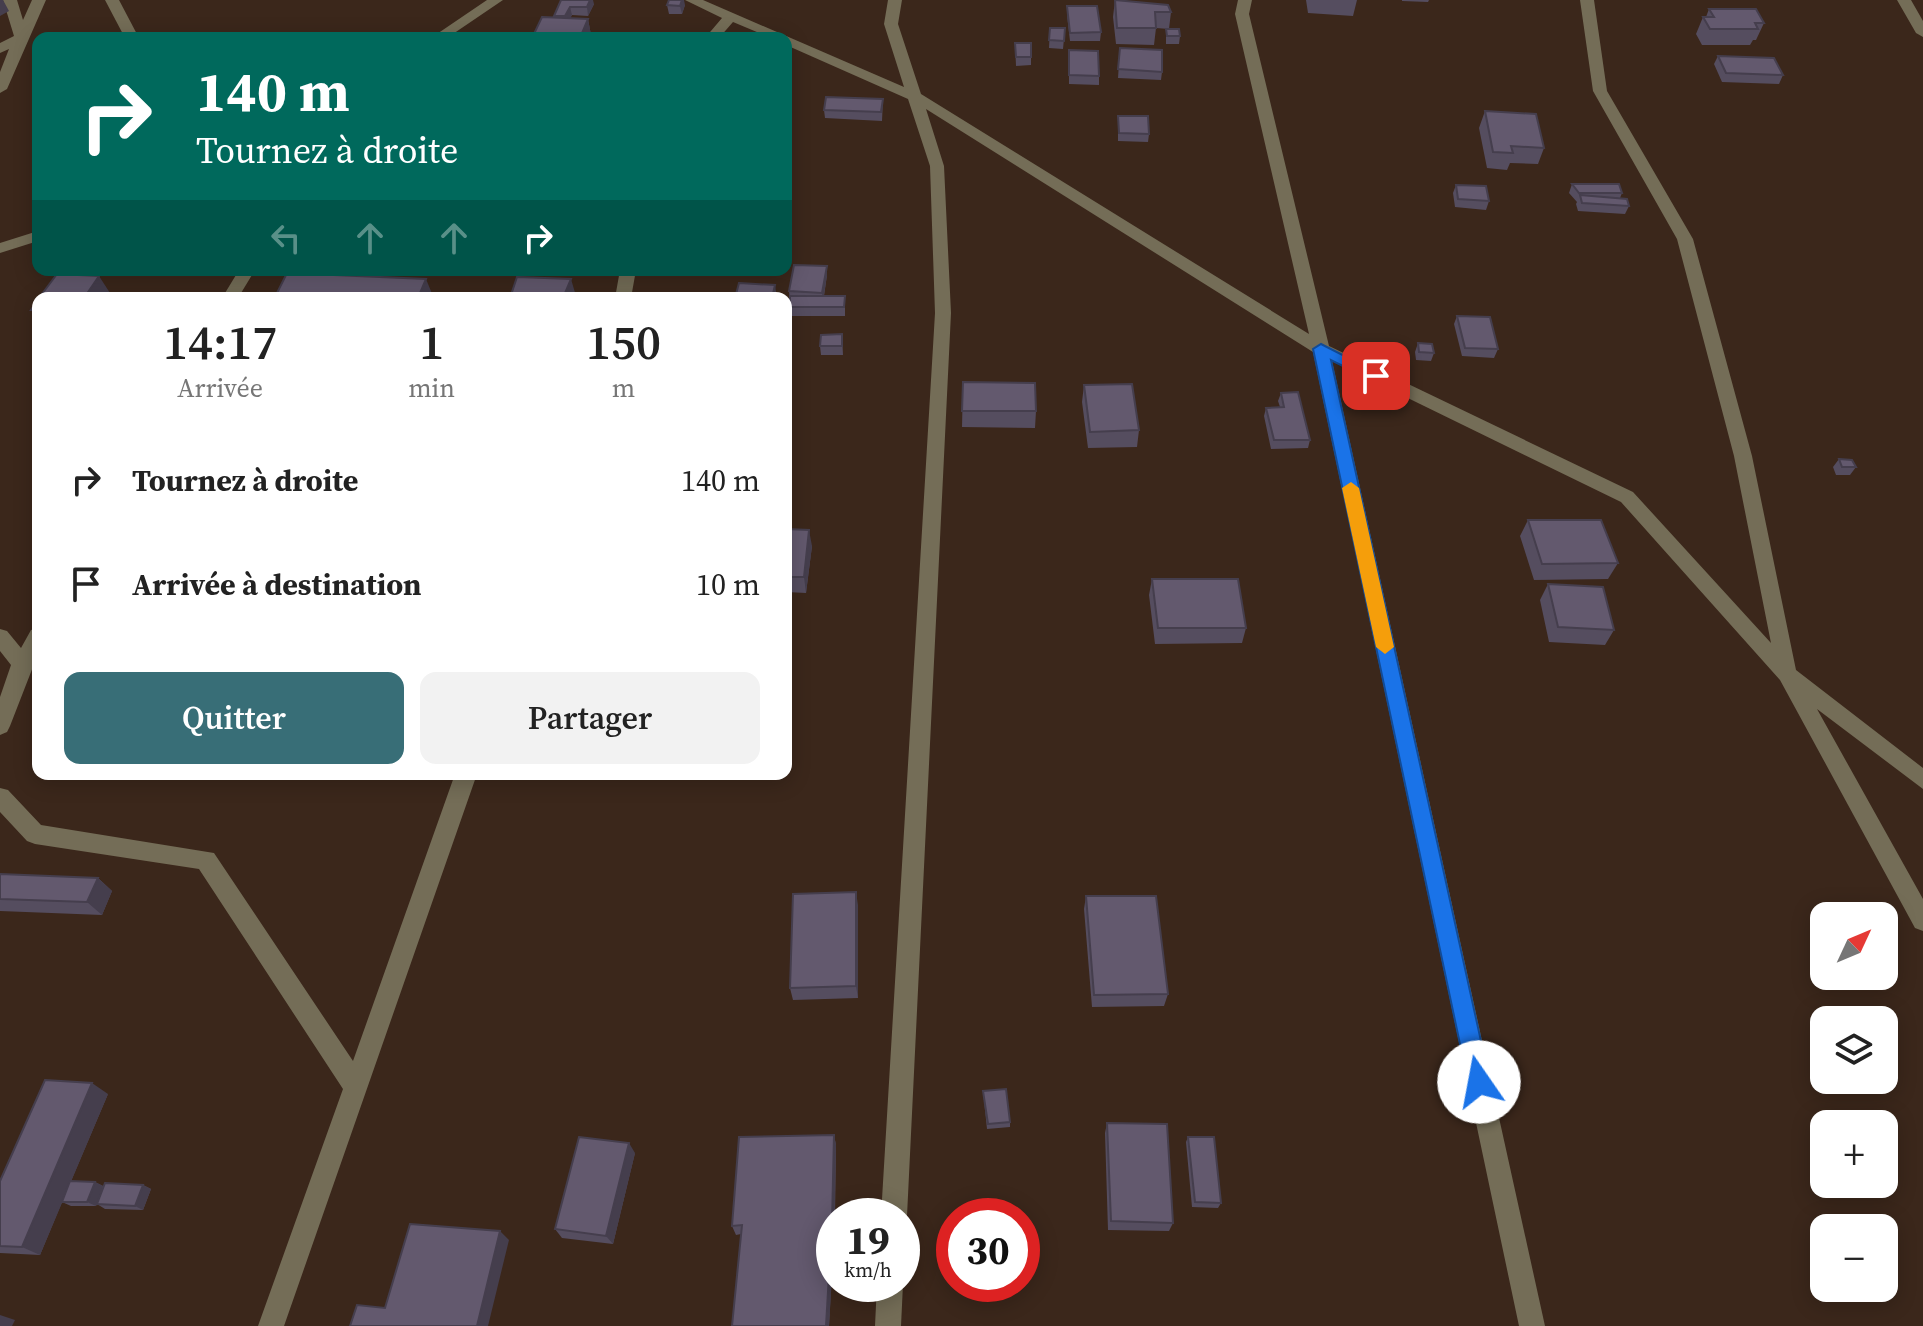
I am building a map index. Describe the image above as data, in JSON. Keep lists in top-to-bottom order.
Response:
{
  "north": "top right",
  "page": {
    "turn": ["140 m", "Tournez à droite"],
    "eta": [
      "14:17",
      "Arrivée",
      "1",
      "min",
      "150",
      "m"
    ],
    "list": [
      {
        "name": "Tournez à droite",
        "value": "140 m"
      },
      {
        "name": "Arrivée à destination",
        "value": "10 m"
      }
    ],
    "buttons": ["Quitter", "Partager"],
    "map_buttons": ["+", "−"],
    "speed": "19 km/h",
    "limit": "30"
  }
}
